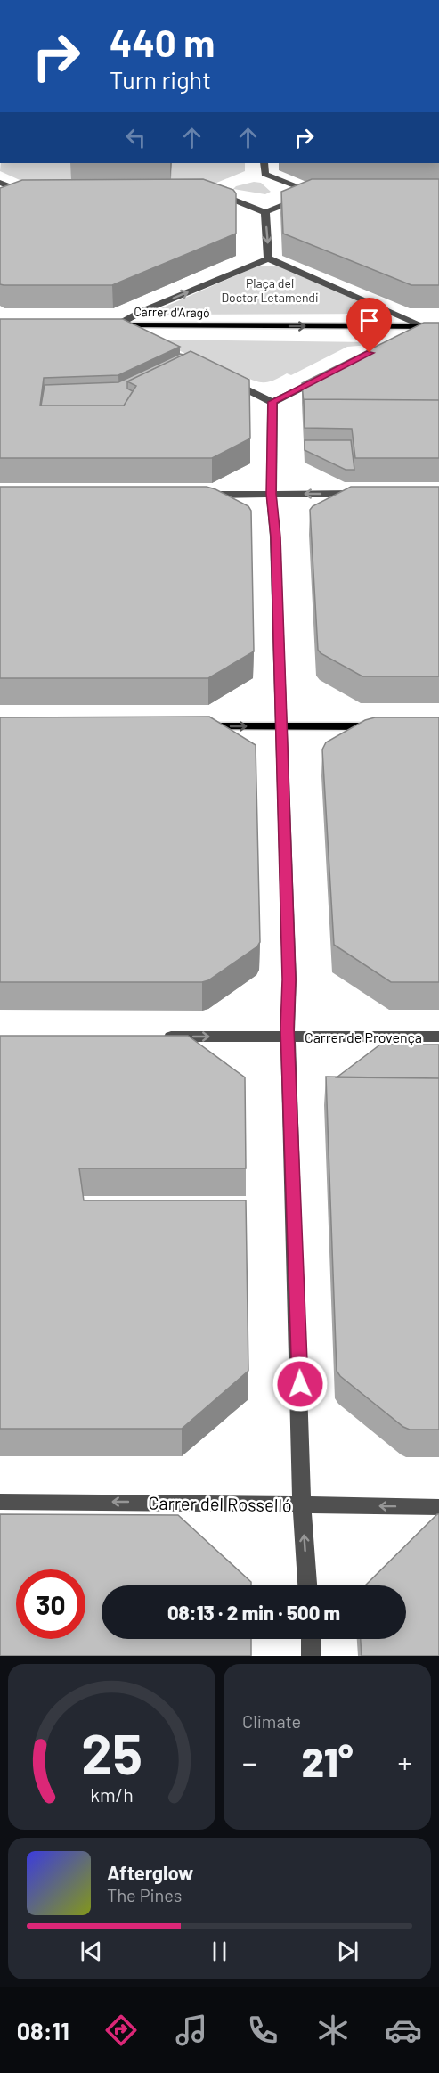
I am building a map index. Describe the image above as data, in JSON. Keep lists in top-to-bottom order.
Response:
{
  "streets": {
    "main road": ["Carrer d'Aragó"],
    "street": ["Carrer de Provença", "Carrer del Rosselló"]
  },
  "one_way": ["Carrer d'Aragó", "Carrer de Provença", "Carrer del Rosselló"],
  "parks": ["Plaça del Doctor Letamendi"],
  "page": {
    "turn": ["440 m", "Turn right"],
    "limit": "30",
    "trip": "08:13 · 2 min · 500 m",
    "tile": "Climate",
    "heat": ["−", "21°", "+"],
    "song": ["Afterglow", "The Pines"],
    "tabs": "08:11",
    "gauge": ["25", "km/h"]
  }
}
